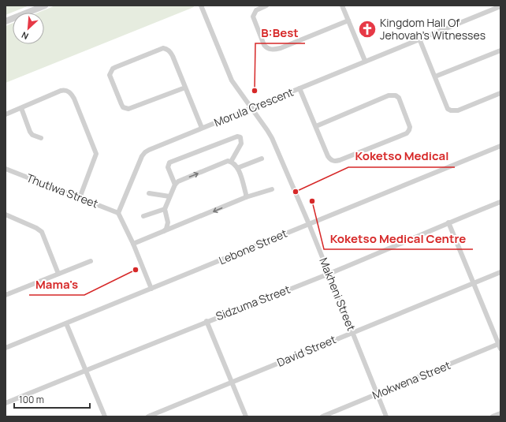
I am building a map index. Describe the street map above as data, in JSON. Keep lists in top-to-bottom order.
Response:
{
  "streets": {
    "street": [
      "Morula Crescent",
      "Thutlwa Street",
      "Lebone Street",
      "Makheni Street",
      "Sidzuma Street",
      "David Street",
      "Mokwena Street"
    ]
  },
  "crossings": [
    ["Morula Crescent", "Thutlwa Street"],
    ["Morula Crescent", "Makheni Street"],
    ["Lebone Street", "Makheni Street"],
    ["Makheni Street", "Sidzuma Street"],
    ["Makheni Street", "David Street"],
    ["Makheni Street", "Mokwena Street"]
  ],
  "places": {
    "church": ["Kingdom Hall Of Jehovah's Witnesses"],
    "other": [
      "B:Best",
      "Koketso Medical",
      "Koketso Medical Centre",
      "Mama's"
    ]
  },
  "scale_bar": "100 m",
  "north": "bottom left"
}
